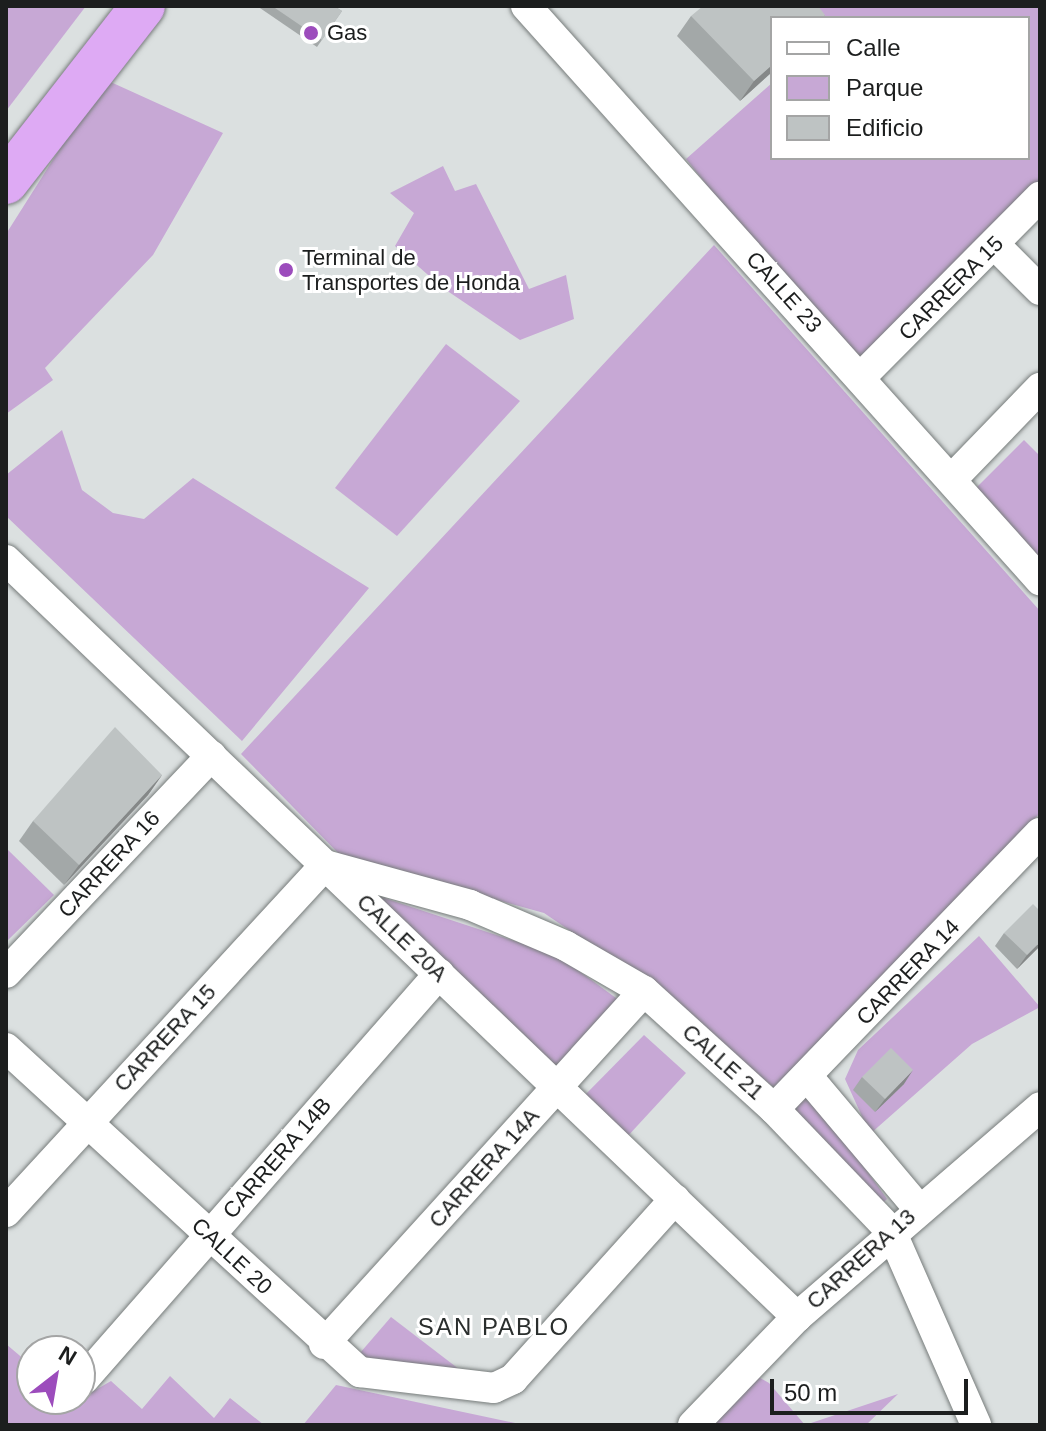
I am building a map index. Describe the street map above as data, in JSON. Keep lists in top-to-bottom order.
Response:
{
  "streets": {
    "street": [
      "CARRERA 15",
      "CALLE 23",
      "CARRERA 16",
      "CALLE 20A",
      "CARRERA 14",
      "CALLE 21",
      "CARRERA 14B",
      "CARRERA 14A",
      "CALLE 20",
      "CARRERA 13"
    ]
  },
  "crossings": [
    ["CARRERA 15", "CALLE 23"],
    ["CARRERA 15", "CALLE 20A"],
    ["CARRERA 15", "CALLE 21"],
    ["CARRERA 15", "CALLE 20"],
    ["CARRERA 16", "CALLE 20A"],
    ["CALLE 20A", "CALLE 21"],
    ["CALLE 20A", "CARRERA 14B"],
    ["CALLE 20A", "CARRERA 14A"],
    ["CALLE 20A", "CALLE 20"],
    ["CALLE 20A", "CARRERA 13"],
    ["CARRERA 14", "CALLE 21"],
    ["CALLE 21", "CARRERA 14A"],
    ["CALLE 21", "CARRERA 13"],
    ["CARRERA 14B", "CALLE 20"],
    ["CARRERA 14A", "CALLE 20"]
  ],
  "districts": ["SAN PABLO"],
  "places": ["Gas", "Terminal de Transportes de Honda"],
  "legend": ["Calle", "Parque", "Edificio"],
  "scale_bar": "50 m",
  "north": "top right"
}
